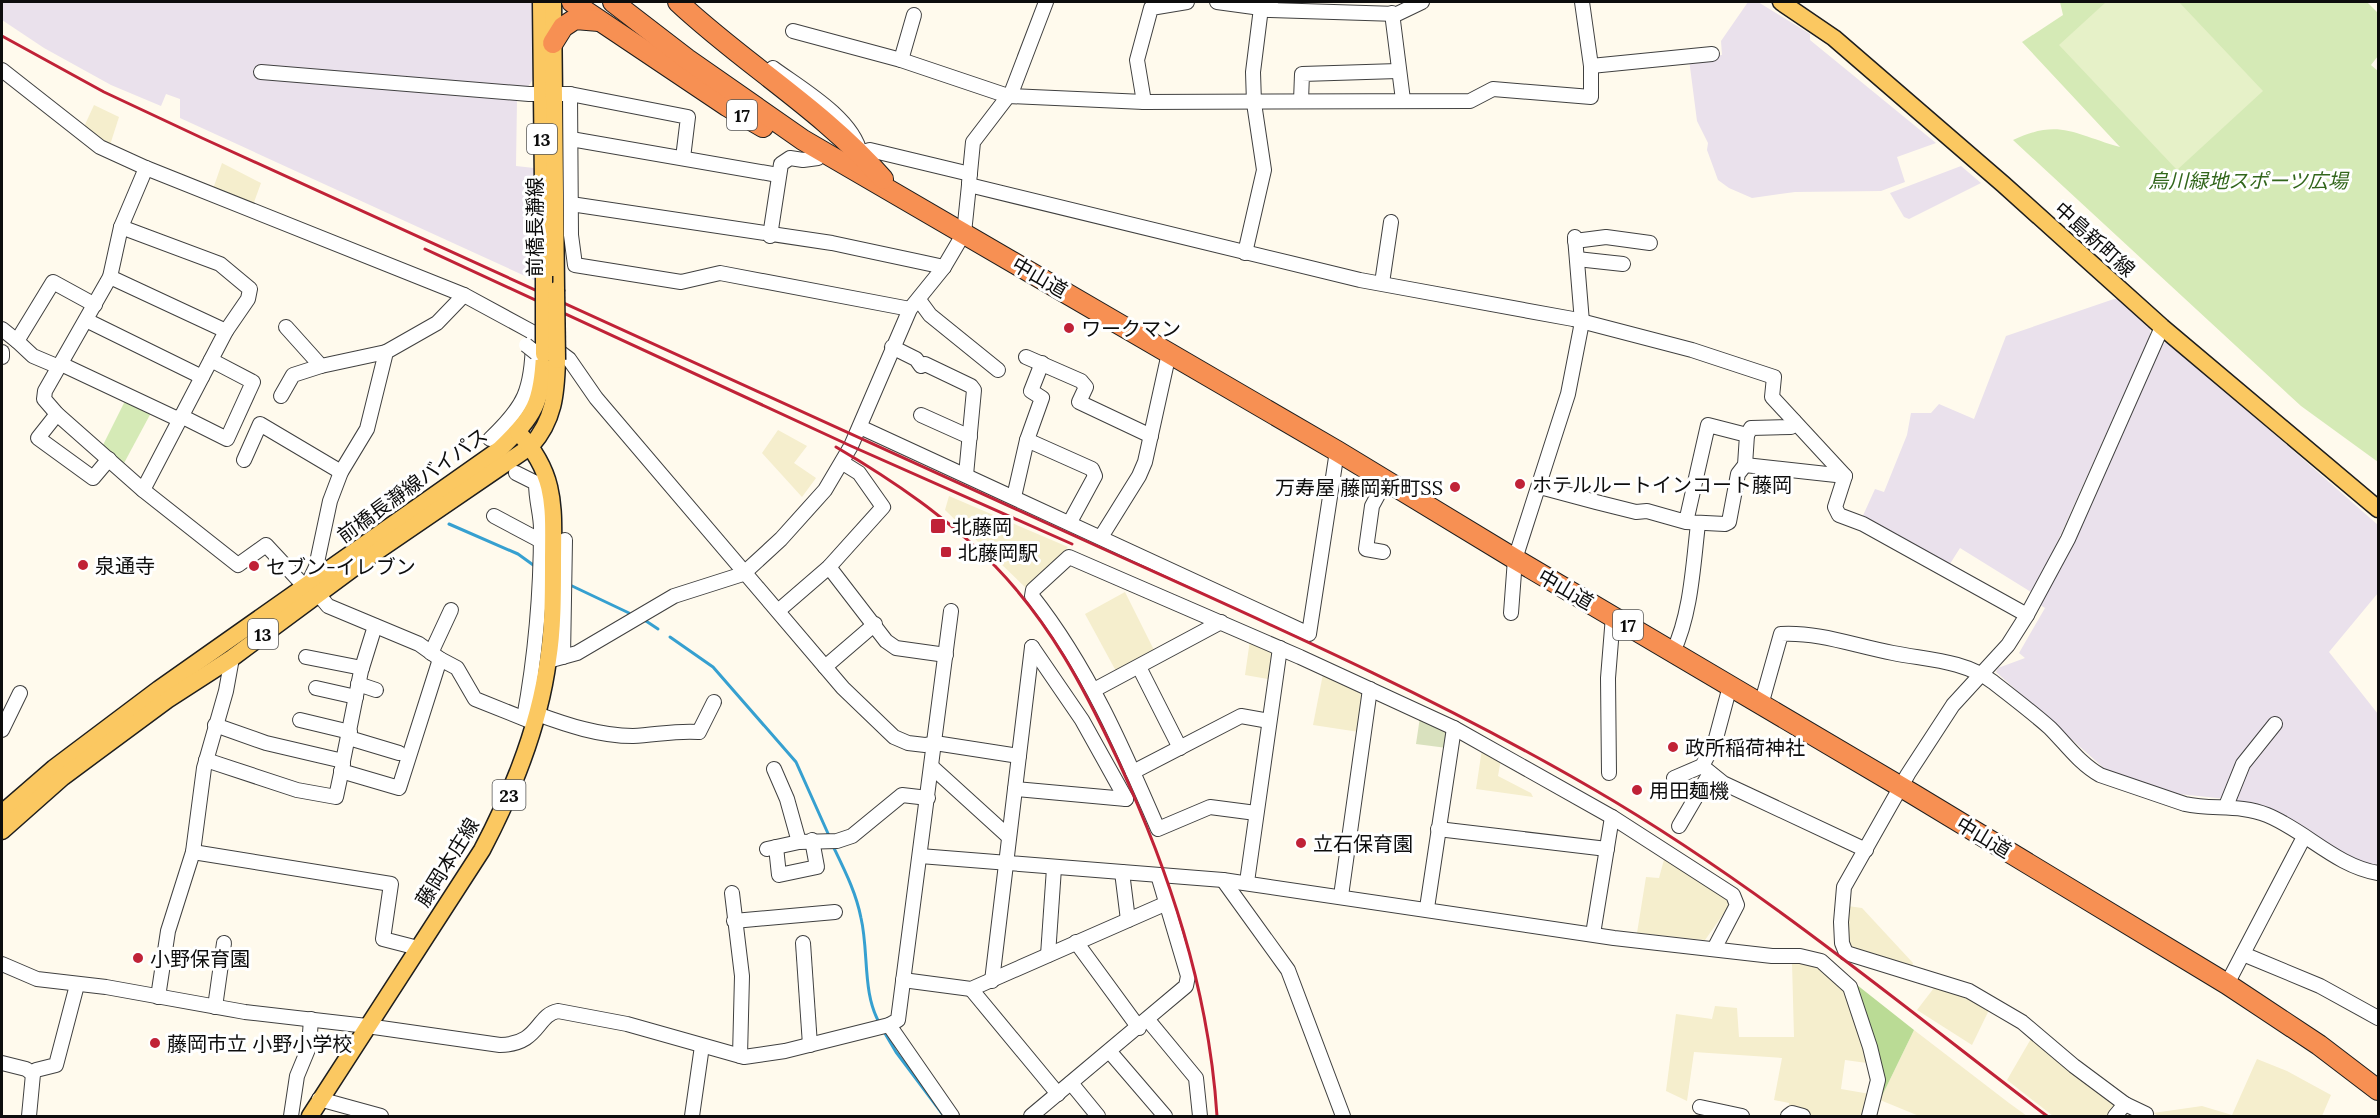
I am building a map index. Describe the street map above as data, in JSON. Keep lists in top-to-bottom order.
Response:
{
  "streets": {
    "highway": ["17", "中山道"],
    "main road": [
      "13",
      "前橋長瀞線",
      "中島新町線",
      "前橋長瀞線バイパス",
      "23",
      "藤岡本庄線"
    ]
  },
  "crossings": [
    ["17", "中山道"],
    ["前橋長瀞線", "前橋長瀞線バイパス"],
    ["前橋長瀞線", "藤岡本庄線"],
    ["前橋長瀞線バイパス", "藤岡本庄線"]
  ],
  "parks": ["烏川緑地スポーツ広場"],
  "places": {
    "other": [
      "ワークマン",
      "ホテルルートインコート藤岡",
      "万寿屋 藤岡新町SS",
      "泉通寺",
      "セブン-イレブン",
      "政所稲荷神社",
      "用田麺機",
      "立石保育園",
      "小野保育園",
      "藤岡市立 小野小学校"
    ],
    "transit": ["北藤岡", "北藤岡駅"]
  }
}
